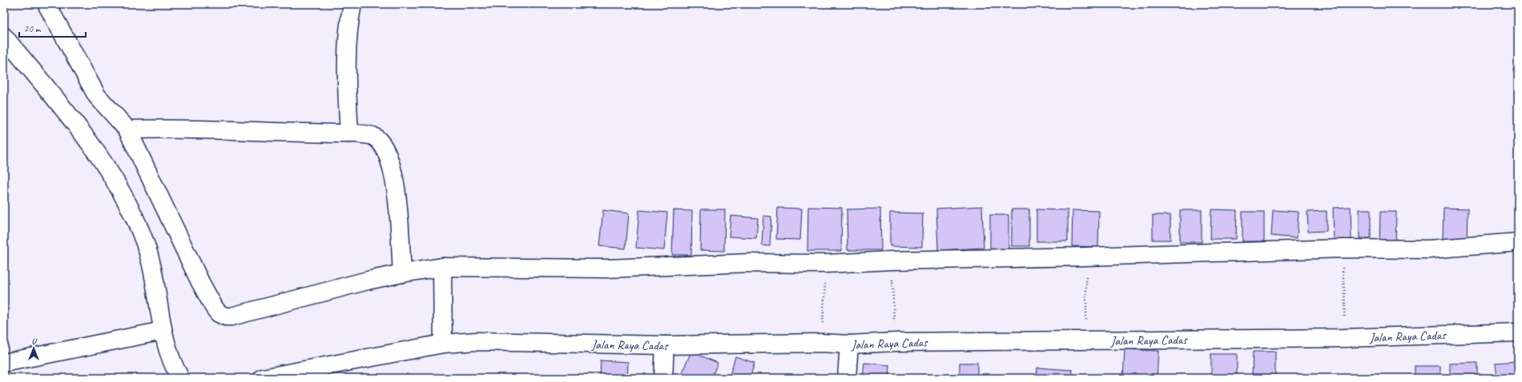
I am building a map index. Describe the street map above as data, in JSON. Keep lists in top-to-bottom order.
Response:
{
  "streets": {
    "street": ["Jalan Raya Cadas"]
  },
  "scale_bar": "20 m",
  "north": "top"
}
